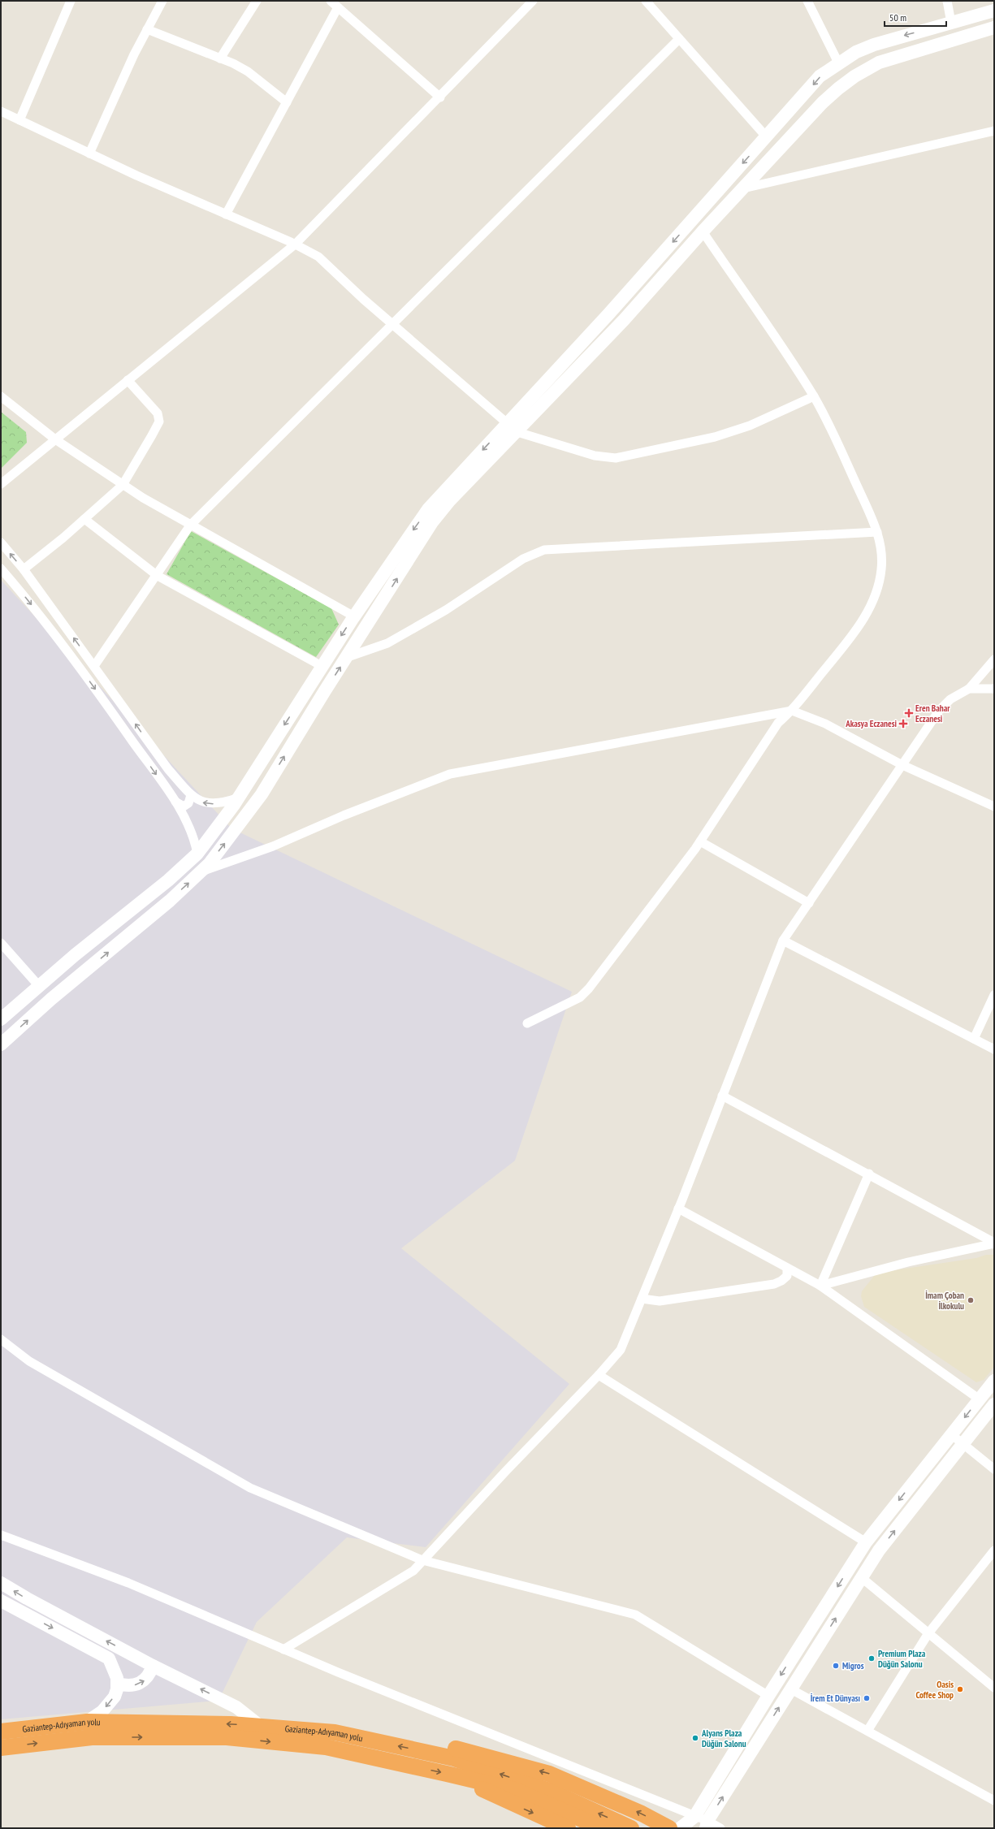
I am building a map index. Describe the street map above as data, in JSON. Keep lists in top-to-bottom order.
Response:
{
  "streets": {
    "highway": ["Gaziantep-Adıyaman yolu"]
  },
  "places": {
    "health": ["Eren Bahar Eczanesi", "Akasya Eczanesi"],
    "other": [
      "İmam Çoban İlkokulu",
      "Premium Plaza Düğün Salonu",
      "Migros",
      "Oasis Coffee Shop",
      "İrem Et Dünyası",
      "Alyans Plaza Düğün Salonu"
    ]
  },
  "scale_bar": "50 m"
}
